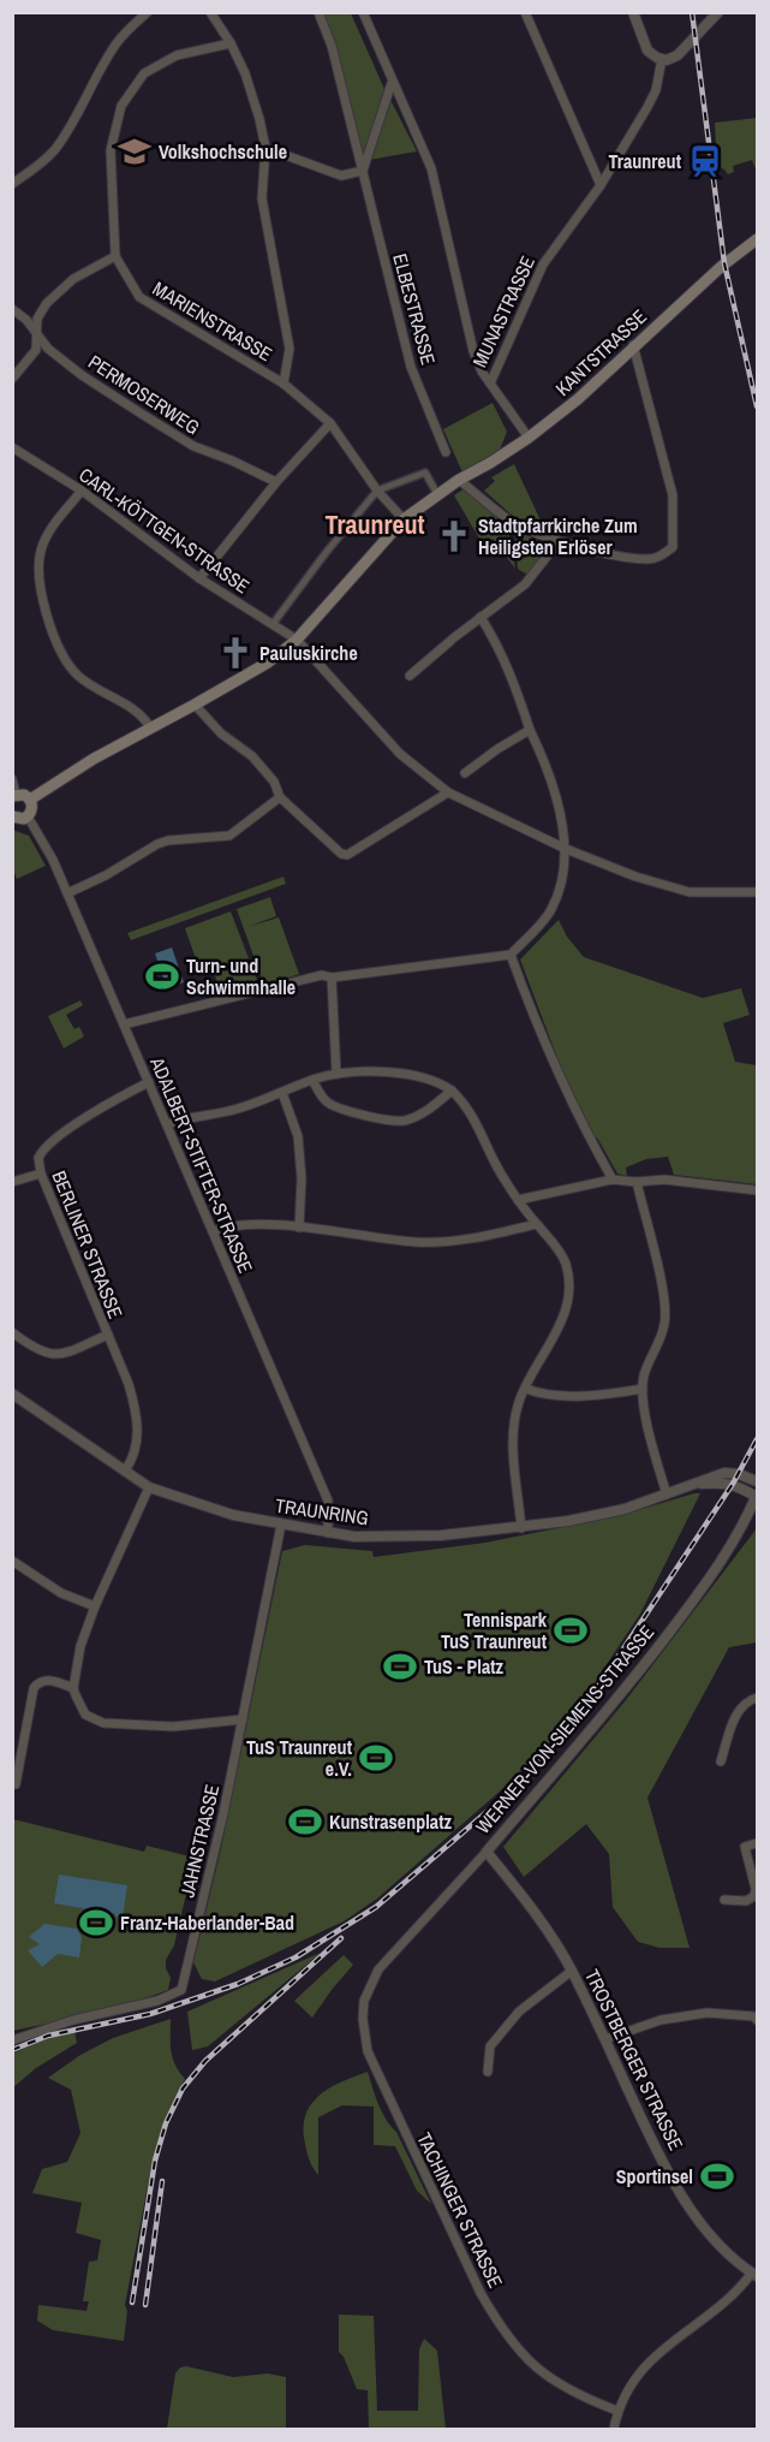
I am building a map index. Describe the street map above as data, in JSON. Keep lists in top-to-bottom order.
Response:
{
  "streets": {
    "main road": ["KANTSTRASSE"],
    "street": [
      "ELBESTRASSE",
      "MUNASTRASSE",
      "MARIENSTRASSE",
      "PERMOSERWEG",
      "CARL-KÖTTGEN-STRASSE",
      "ADALBERT-STIFTER-STRASSE",
      "BERLINER STRASSE",
      "TRAUNRING",
      "WERNER-VON-SIEMENS-STRASSE",
      "JAHNSTRASSE",
      "TROSTBERGER STRASSE",
      "TACHINGER STRASSE"
    ]
  },
  "crossings": [
    ["MARIENSTRASSE", "KANTSTRASSE"],
    ["KANTSTRASSE", "CARL-KÖTTGEN-STRASSE"],
    ["ADALBERT-STIFTER-STRASSE", "BERLINER STRASSE"],
    ["ADALBERT-STIFTER-STRASSE", "TRAUNRING"],
    ["BERLINER STRASSE", "TRAUNRING"],
    ["TRAUNRING", "WERNER-VON-SIEMENS-STRASSE"],
    ["TRAUNRING", "JAHNSTRASSE"],
    ["WERNER-VON-SIEMENS-STRASSE", "TROSTBERGER STRASSE"],
    ["WERNER-VON-SIEMENS-STRASSE", "TACHINGER STRASSE"]
  ],
  "districts": ["Traunreut"],
  "places": {
    "school or university": ["Volkshochschule"],
    "station": ["Traunreut"],
    "church": ["Stadtpfarrkirche Zum Heiligsten Erlöser", "Pauluskirche"],
    "sports": [
      "Turn- und Schwimmhalle",
      "Tennispark TuS Traunreut",
      "TuS - Platz",
      "TuS Traunreut e.V.",
      "Kunstrasenplatz",
      "Franz-Haberlander-Bad",
      "Sportinsel"
    ]
  }
}
